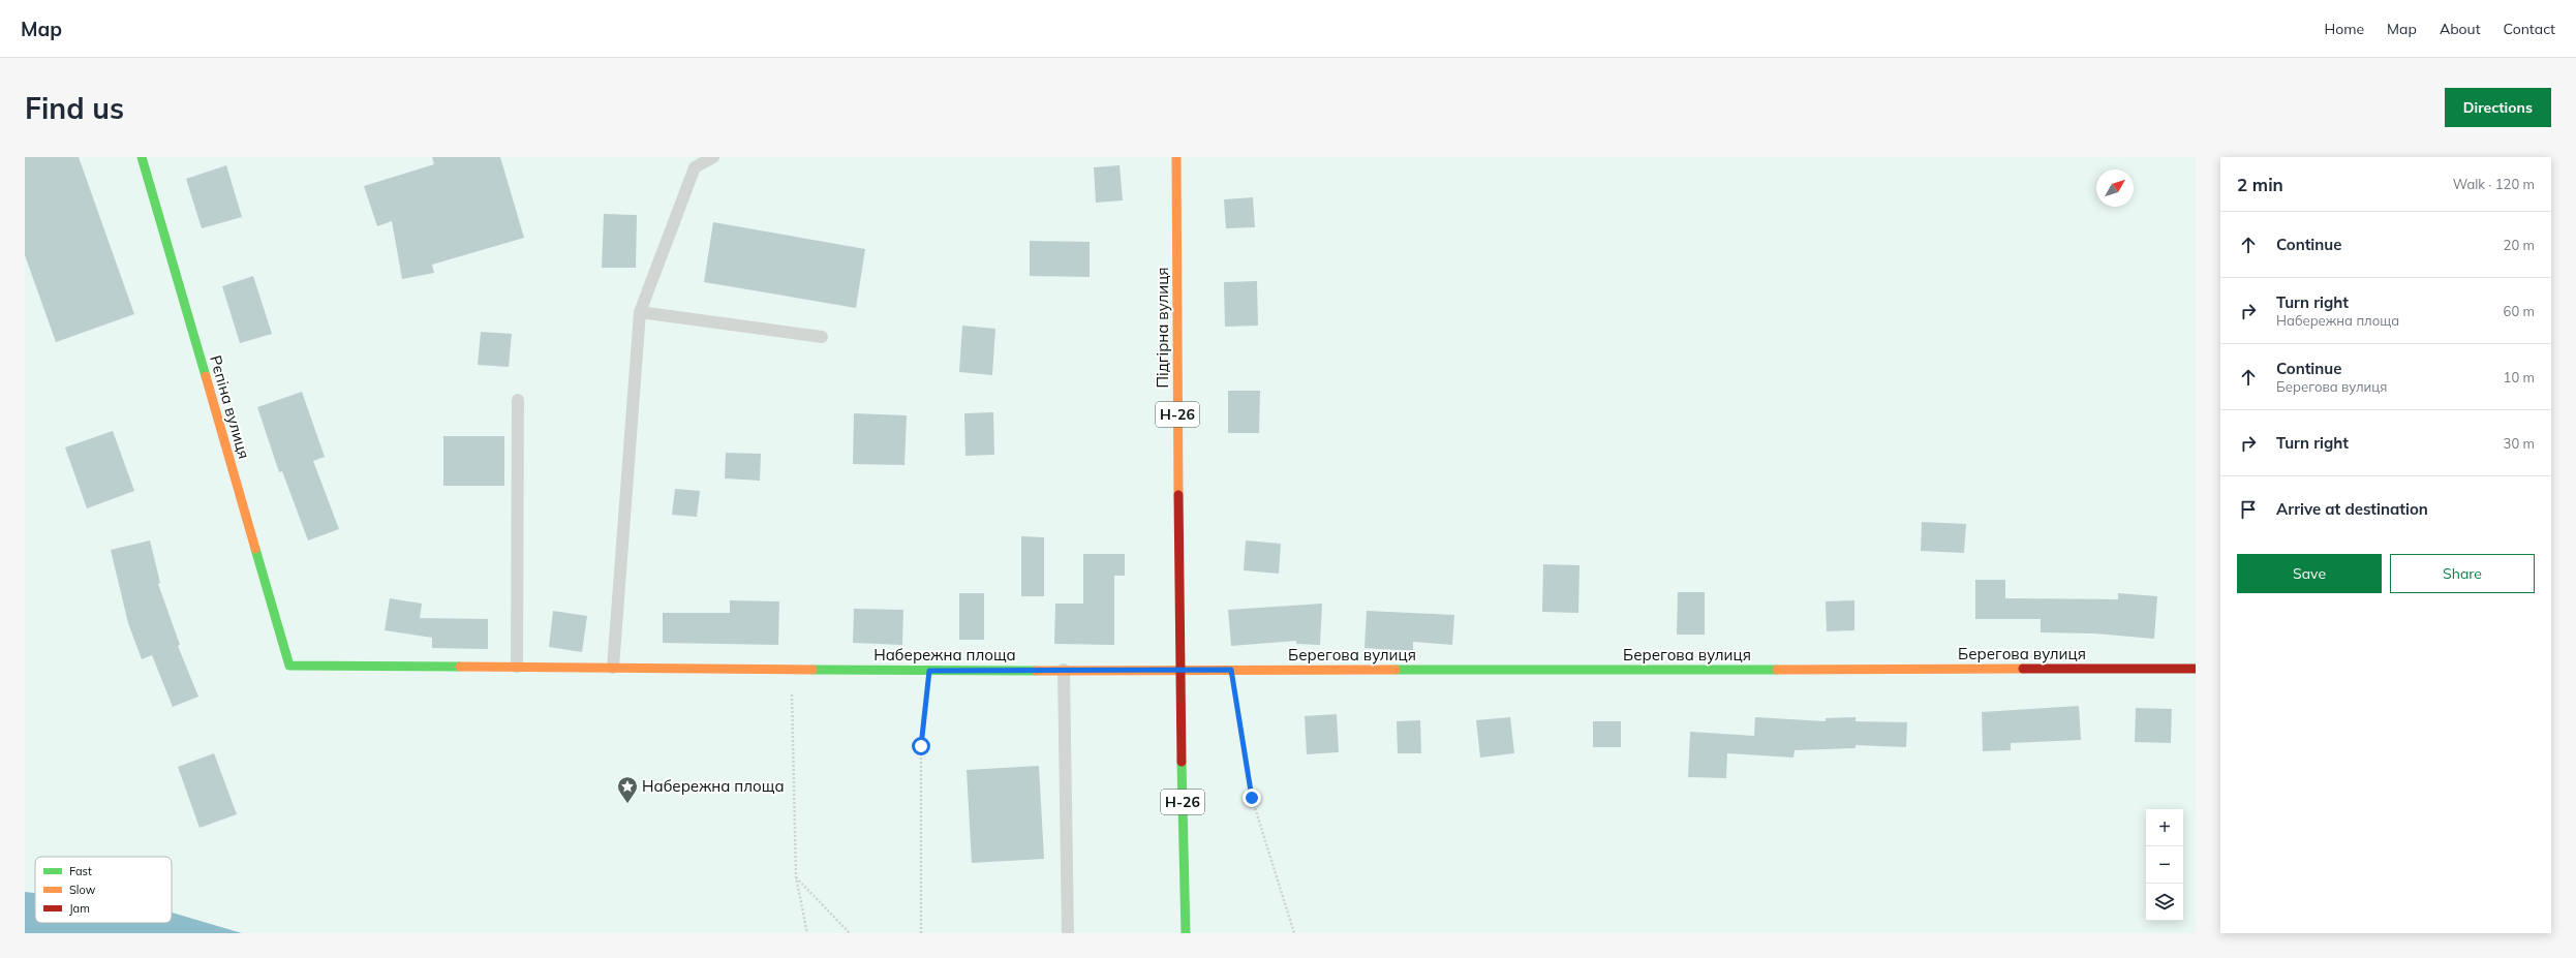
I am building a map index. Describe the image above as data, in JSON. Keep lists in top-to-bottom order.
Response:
{
  "streets": {
    "street": [
      "Підгірна вулиця",
      "Рєпіна вулиця",
      "Н-26",
      "Берегова вулиця",
      "Набережна площа"
    ]
  },
  "crossings": [
    ["Підгірна вулиця", "Н-26"],
    ["Підгірна вулиця", "Берегова вулиця"],
    ["Підгірна вулиця", "Набережна площа"],
    ["Рєпіна вулиця", "Набережна площа"],
    ["Н-26", "Берегова вулиця"],
    ["Н-26", "Набережна площа"],
    ["Берегова вулиця", "Набережна площа"]
  ],
  "places": {
    "place": ["Набережна площа"]
  },
  "legend": ["Fast", "Slow", "Jam"],
  "north": "top right",
  "page": {
    "header": "Map",
    "nav": [
      "Home",
      "Map",
      "About",
      "Contact"
    ],
    "buttons": [
      "Directions",
      ["Save", "Share"]
    ],
    "title": "Find us",
    "heading": ["2 min", "Walk · 120 m"],
    "list": [
      ["Continue", "20 m"],
      ["Turn right", "Набережна площа", "60 m"],
      ["Continue", "Берегова вулиця", "10 m"],
      ["Turn right", "30 m"],
      "Arrive at destination"
    ],
    "map_buttons": ["+", "−"]
  }
}
